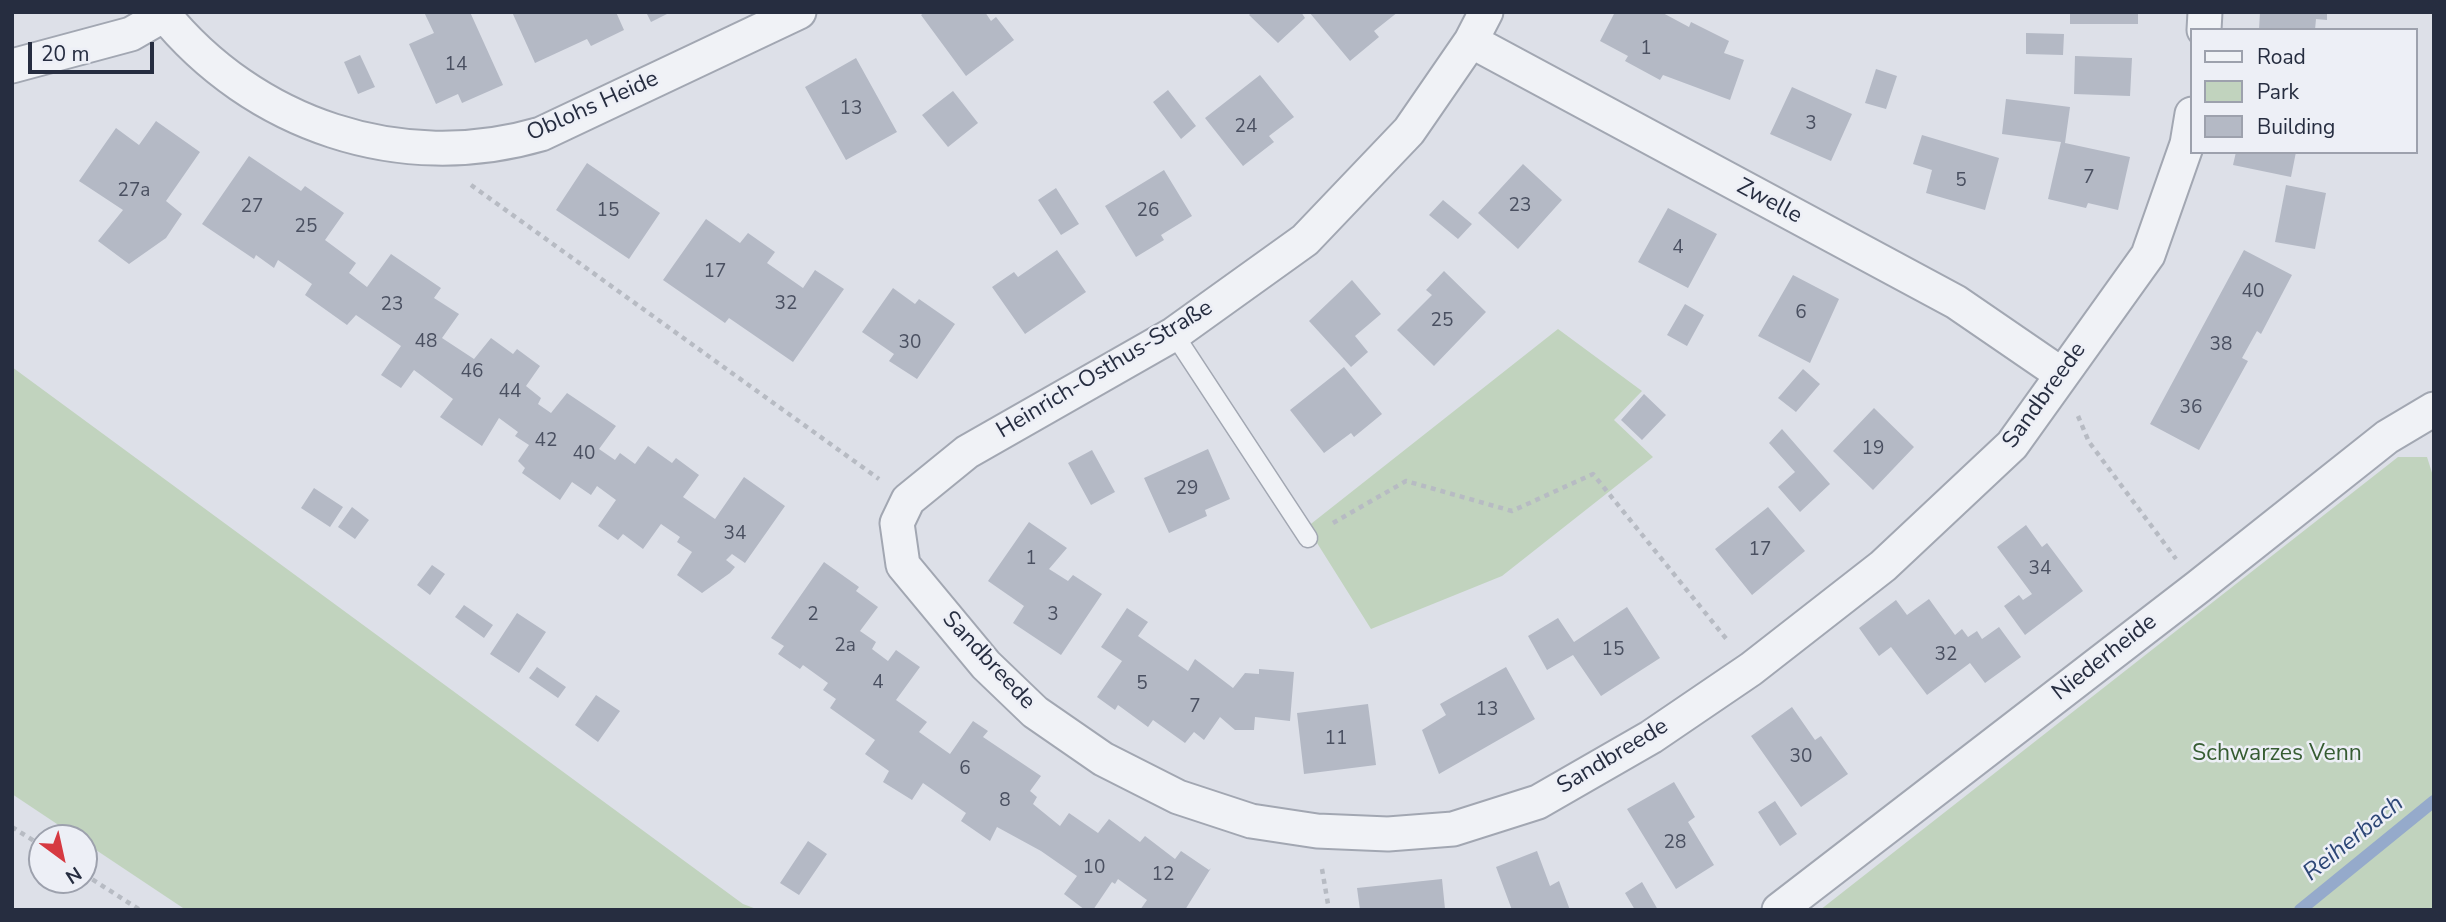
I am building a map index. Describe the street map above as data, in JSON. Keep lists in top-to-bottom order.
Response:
{
  "streets": {
    "street": [
      "Oblohs Heide",
      "Zwelle",
      "Heinrich-Osthus-Straße",
      "Sandbreede",
      "Niederheide"
    ]
  },
  "crossings": [
    ["Zwelle", "Heinrich-Osthus-Straße"],
    ["Zwelle", "Sandbreede"],
    ["Heinrich-Osthus-Straße", "Sandbreede"]
  ],
  "water": ["Reiherbach"],
  "parks": ["Schwarzes Venn"],
  "house_numbers": [
    "1",
    "14",
    "13",
    "3",
    "24",
    "7",
    "5",
    "27a",
    "23",
    "27",
    "15",
    "26",
    "25",
    "4",
    "17",
    "40",
    "32",
    "23",
    "6",
    "25",
    "48",
    "30",
    "38",
    "46",
    "44",
    "36",
    "42",
    "19",
    "40",
    "29",
    "34",
    "17",
    "1",
    "34",
    "2",
    "3",
    "2a",
    "15",
    "32",
    "4",
    "5",
    "7",
    "13",
    "11",
    "30",
    "6",
    "8",
    "28",
    "10",
    "12"
  ],
  "legend": ["Road", "Park", "Building"],
  "scale_bar": "20 m",
  "north": "bottom right"
}
